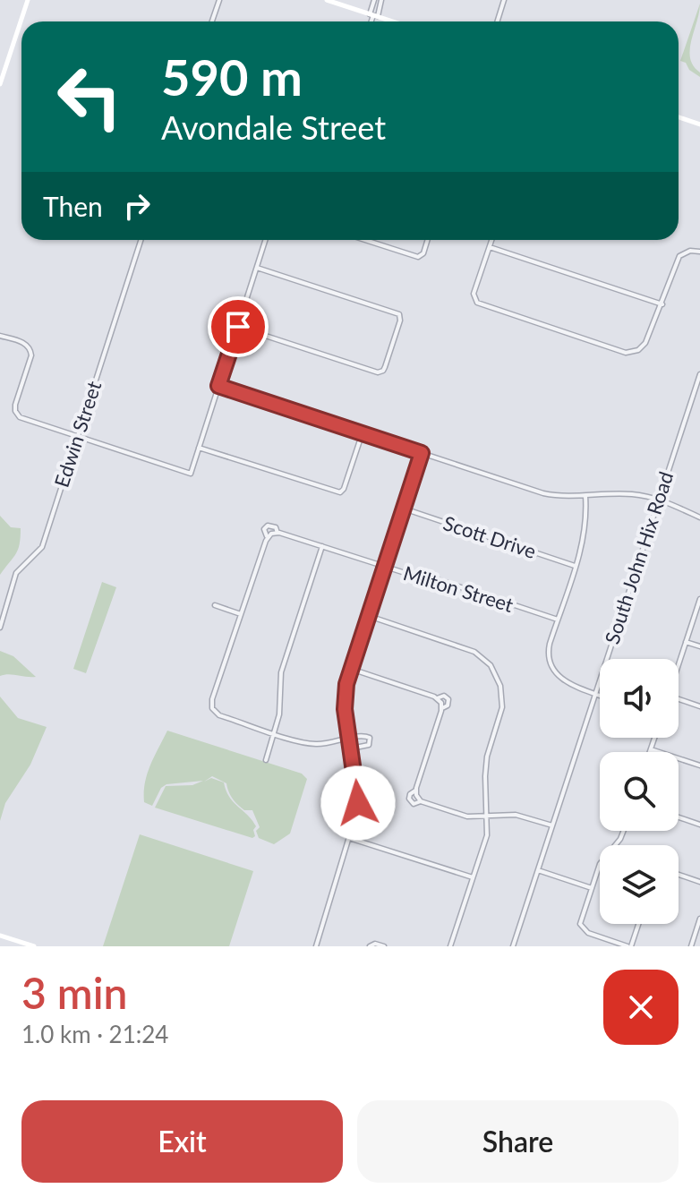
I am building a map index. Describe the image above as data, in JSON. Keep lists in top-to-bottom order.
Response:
{
  "streets": {
    "street": [
      "Edwin Street",
      "Scott Drive",
      "South John Hix Road",
      "Milton Street"
    ]
  },
  "page": {
    "turn": ["590 m", "Avondale Street"],
    "then": "Then",
    "heading": ["3 min", "1.0 km · 21:24"],
    "buttons": ["Exit", "Share"]
  }
}
